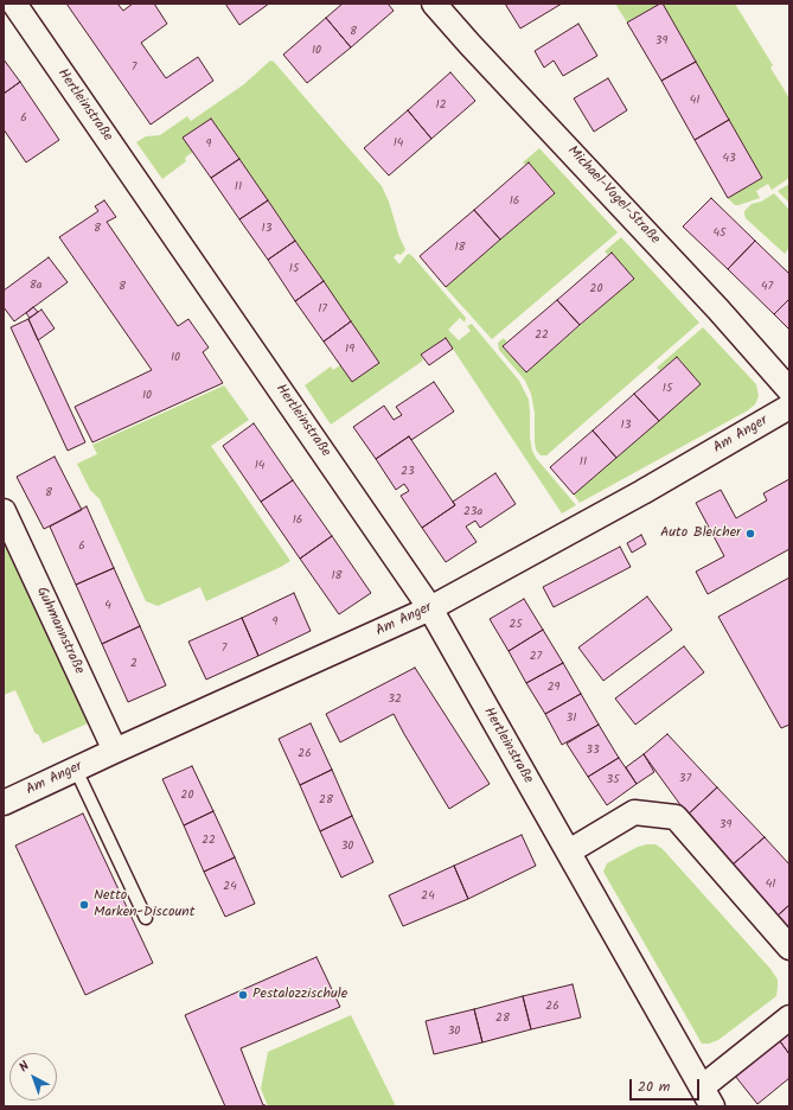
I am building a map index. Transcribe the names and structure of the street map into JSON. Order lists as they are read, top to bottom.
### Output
{
  "streets": {
    "street": [
      "Hertleinstraße",
      "Michael-Vogel-Straße",
      "Am Anger",
      "Guhmannstraße"
    ]
  },
  "crossings": [
    ["Hertleinstraße", "Am Anger"],
    ["Am Anger", "Guhmannstraße"]
  ],
  "places": ["Auto Bleicher", "Netto Marken-Discount", "Pestalozzischule"],
  "house_numbers": [
    "8",
    "39",
    "10",
    "7",
    "41",
    "12",
    "6",
    "14",
    "9",
    "43",
    "11",
    "16",
    "8",
    "13",
    "45",
    "18",
    "15",
    "8a",
    "8",
    "47",
    "20",
    "17",
    "22",
    "19",
    "10",
    "15",
    "10",
    "13",
    "11",
    "14",
    "23",
    "8",
    "23a",
    "16",
    "6",
    "18",
    "4",
    "9",
    "25",
    "7",
    "27",
    "2",
    "29",
    "32",
    "31",
    "33",
    "26",
    "37",
    "35",
    "20",
    "28",
    "39",
    "22",
    "30",
    "41",
    "24",
    "24",
    "26",
    "28",
    "30"
  ],
  "scale_bar": "20 m",
  "north": "top left"
}
